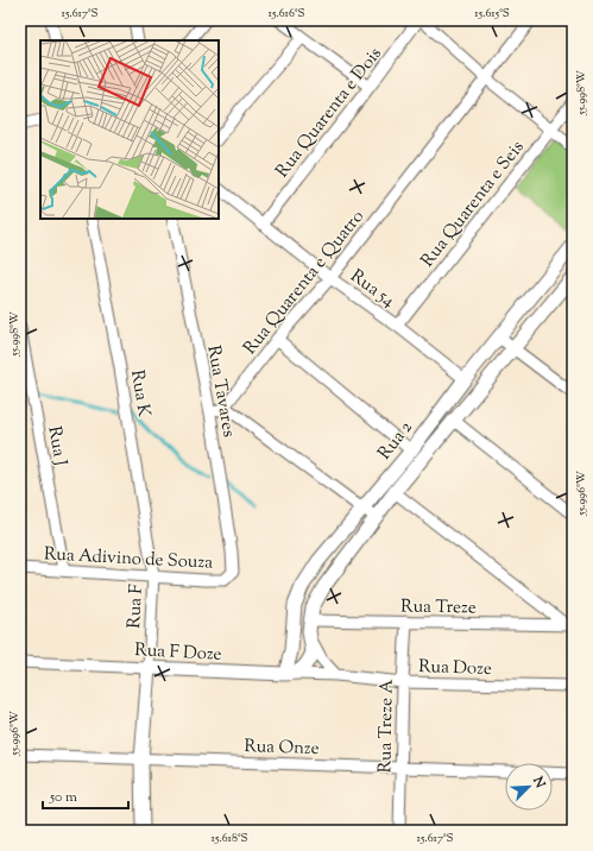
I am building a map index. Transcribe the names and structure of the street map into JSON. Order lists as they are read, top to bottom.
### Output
{
  "streets": {
    "street": [
      "Rua Quarenta e Dois",
      "Rua Quarenta e Seis",
      "Rua Quarenta e Quatro",
      "Rua 54",
      "Rua Tavares",
      "Rua K",
      "Rua 2",
      "Rua J",
      "Rua Adivino de Souza",
      "Rua F",
      "Rua Treze",
      "Rua F Doze",
      "Rua Doze",
      "Rua Treze A",
      "Rua Onze"
    ]
  },
  "crossings": [
    ["Rua Quarenta e Dois", "Rua 54"],
    ["Rua Quarenta e Seis", "Rua 54"],
    ["Rua Quarenta e Quatro", "Rua 54"],
    ["Rua 54", "Rua 2"],
    ["Rua Tavares", "Rua Adivino de Souza"],
    ["Rua K", "Rua Adivino de Souza"],
    ["Rua K", "Rua F"],
    ["Rua 2", "Rua Treze"],
    ["Rua 2", "Rua F Doze"],
    ["Rua 2", "Rua Doze"],
    ["Rua J", "Rua Adivino de Souza"],
    ["Rua Adivino de Souza", "Rua F"],
    ["Rua F", "Rua F Doze"],
    ["Rua Treze", "Rua Treze A"],
    ["Rua F Doze", "Rua Doze"],
    ["Rua Doze", "Rua Treze A"],
    ["Rua Treze A", "Rua Onze"]
  ],
  "scale_bar": "50 m",
  "north": "top right",
  "coordinates": [
    "15.617°S",
    "15.616°S",
    "15.615°S",
    "55.998°W",
    "55.996°W",
    "15.618°S"
  ]
}
